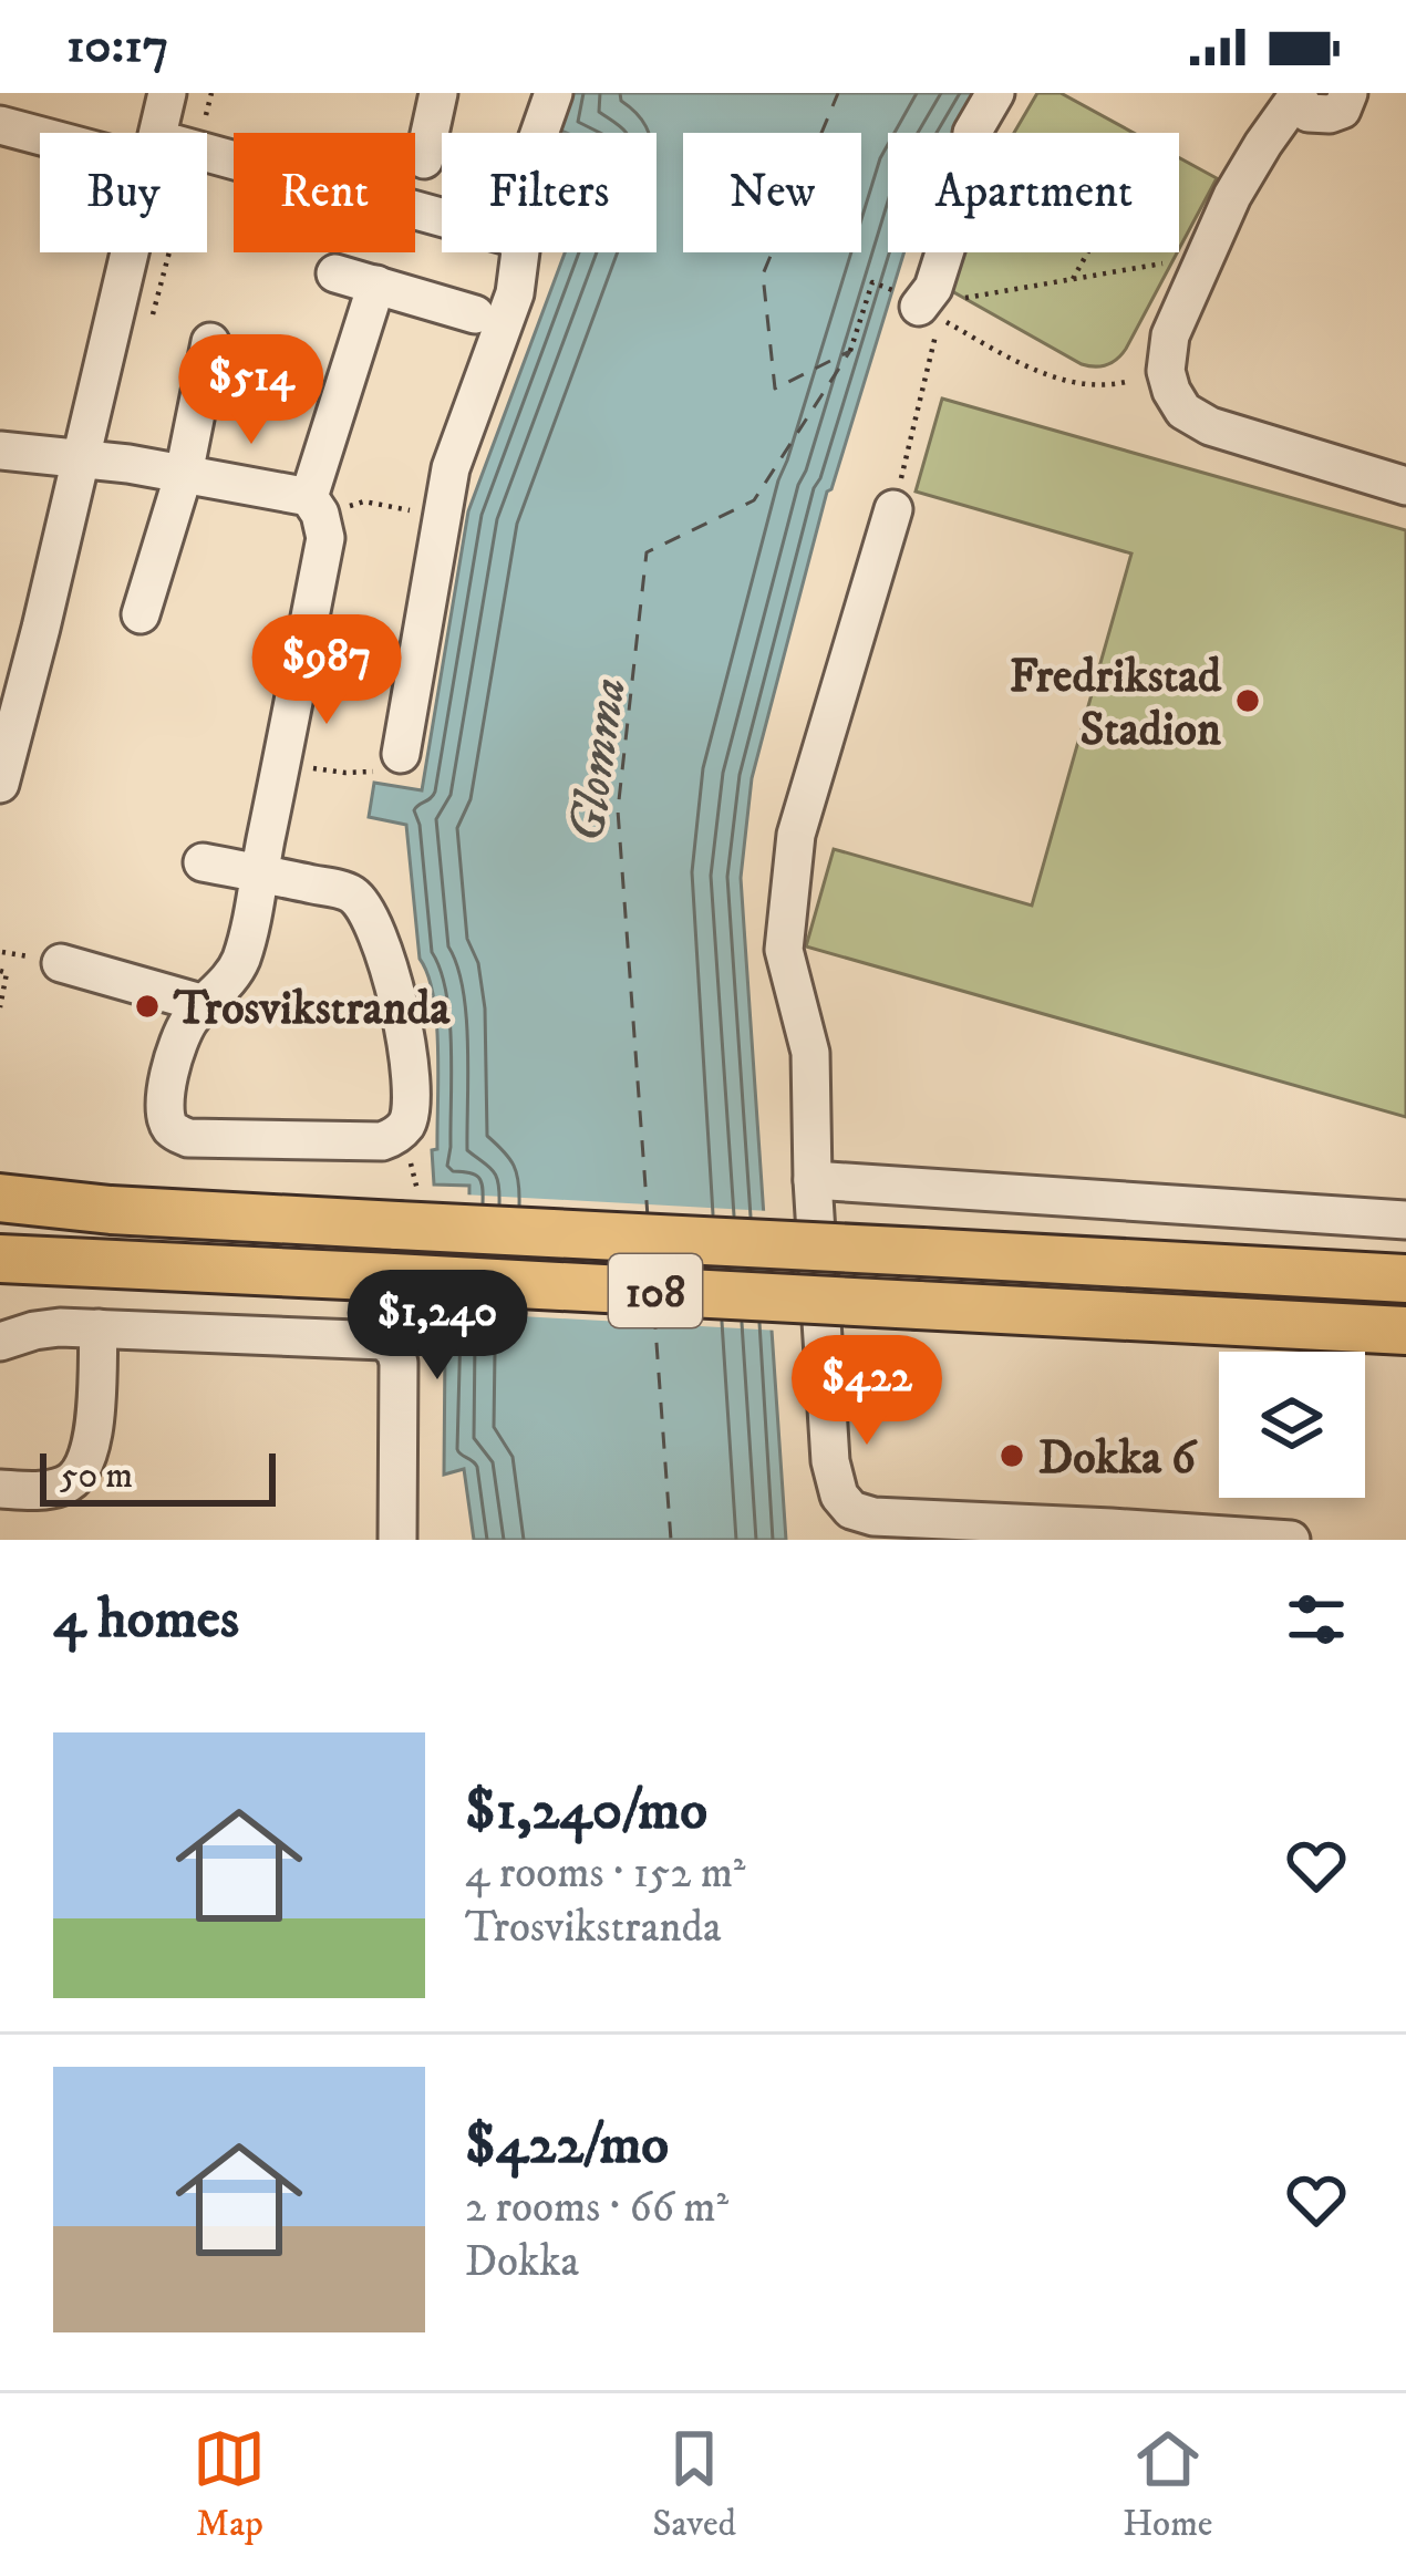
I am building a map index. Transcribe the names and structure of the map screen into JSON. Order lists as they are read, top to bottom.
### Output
{
  "streets": {
    "main road": ["108"]
  },
  "water": ["Glomma"],
  "places": ["Fredrikstad Stadion", "Trosvikstranda", "Dokka 6"],
  "scale_bar": "50 m",
  "page": {
    "status": "10:17",
    "chip": [
      "Buy",
      "Rent",
      "Filters",
      "New",
      "Apartment"
    ],
    "price": [
      "$514",
      "$987",
      "$1,240",
      "$422"
    ],
    "scale": "50 m",
    "heading": "4 homes",
    "list": [
      {
        "name": "$1,240/mo",
        "note": "4 rooms · 152 m² · Trosvikstranda"
      },
      {
        "name": "$422/mo",
        "note": "2 rooms · 66 m² · Dokka"
      }
    ],
    "tabs": ["Map", "Saved", "Home"]
  }
}
